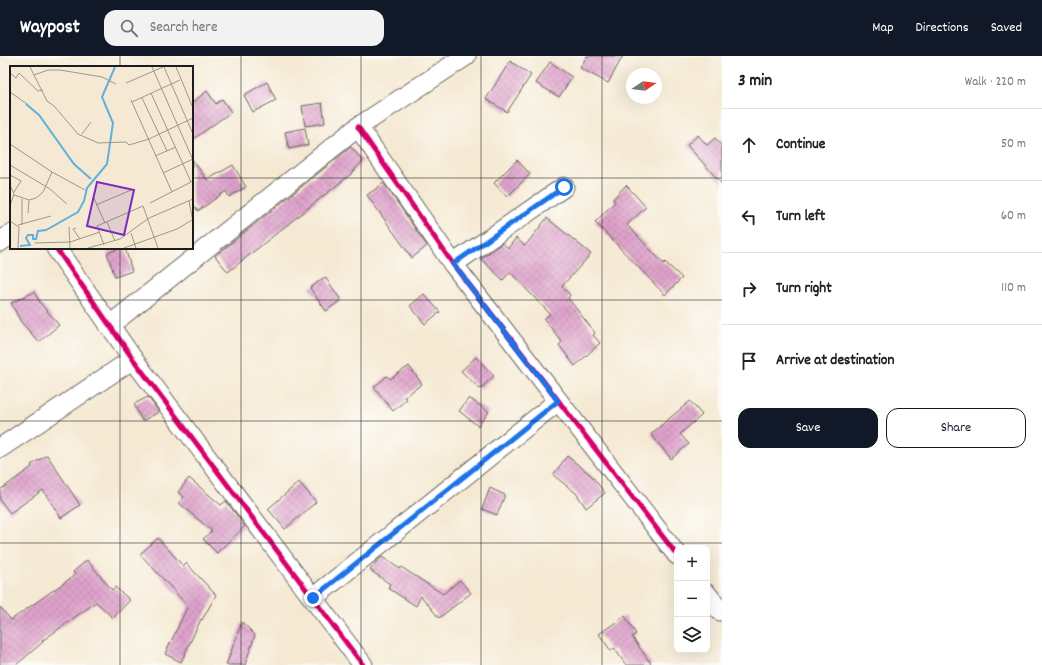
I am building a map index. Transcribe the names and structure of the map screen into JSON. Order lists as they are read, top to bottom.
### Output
{
  "north": "right",
  "page": {
    "header": "Waypost",
    "search": "Search here",
    "nav": ["Map", "Directions", "Saved"],
    "heading": ["3 min", "Walk · 220 m"],
    "list": [
      ["Continue", "50 m"],
      ["Turn left", "60 m"],
      ["Turn right", "110 m"],
      "Arrive at destination"
    ],
    "buttons": ["Save", "Share"],
    "map_buttons": ["+", "−"]
  }
}
